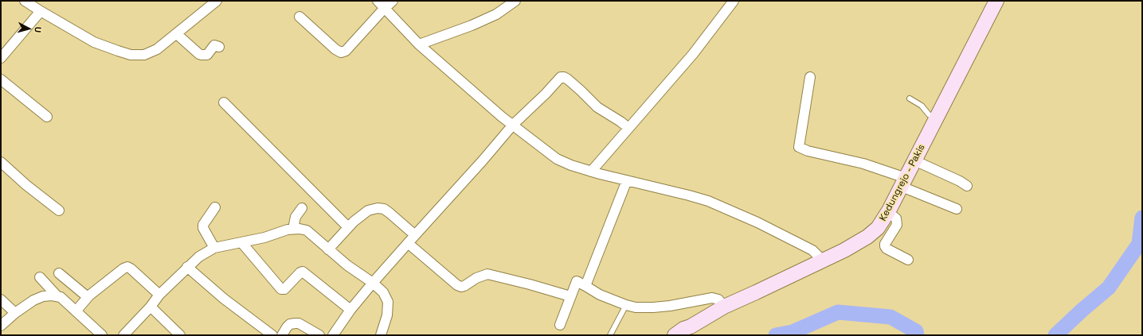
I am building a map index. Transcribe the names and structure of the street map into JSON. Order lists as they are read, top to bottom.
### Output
{
  "streets": {
    "main road": ["Kedungrejo - Pakis"]
  },
  "north": "right"
}
